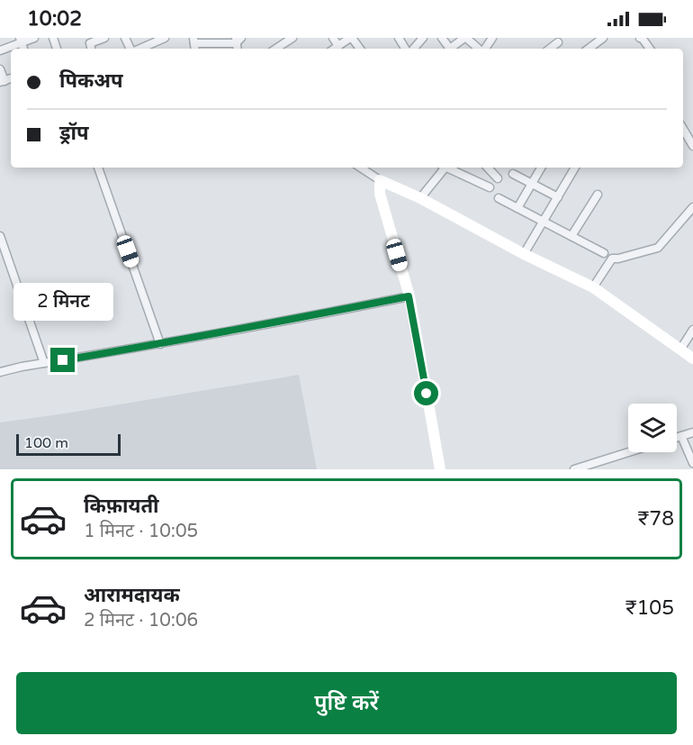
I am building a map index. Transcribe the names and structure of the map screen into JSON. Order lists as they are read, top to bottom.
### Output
{
  "scale_bar": "100 m",
  "page": {
    "status": "10:02",
    "banner": ["पिकअप", "ड्रॉप"],
    "bubble": "2 मिनट",
    "scale": "100 m",
    "list": [
      {
        "name": "किफ़ायती",
        "note": "1 मिनट · 10:05",
        "value": "₹78"
      },
      {
        "name": "आरामदायक",
        "note": "2 मिनट · 10:06",
        "value": "₹105"
      }
    ],
    "buttons": "पुष्टि करें"
  }
}
